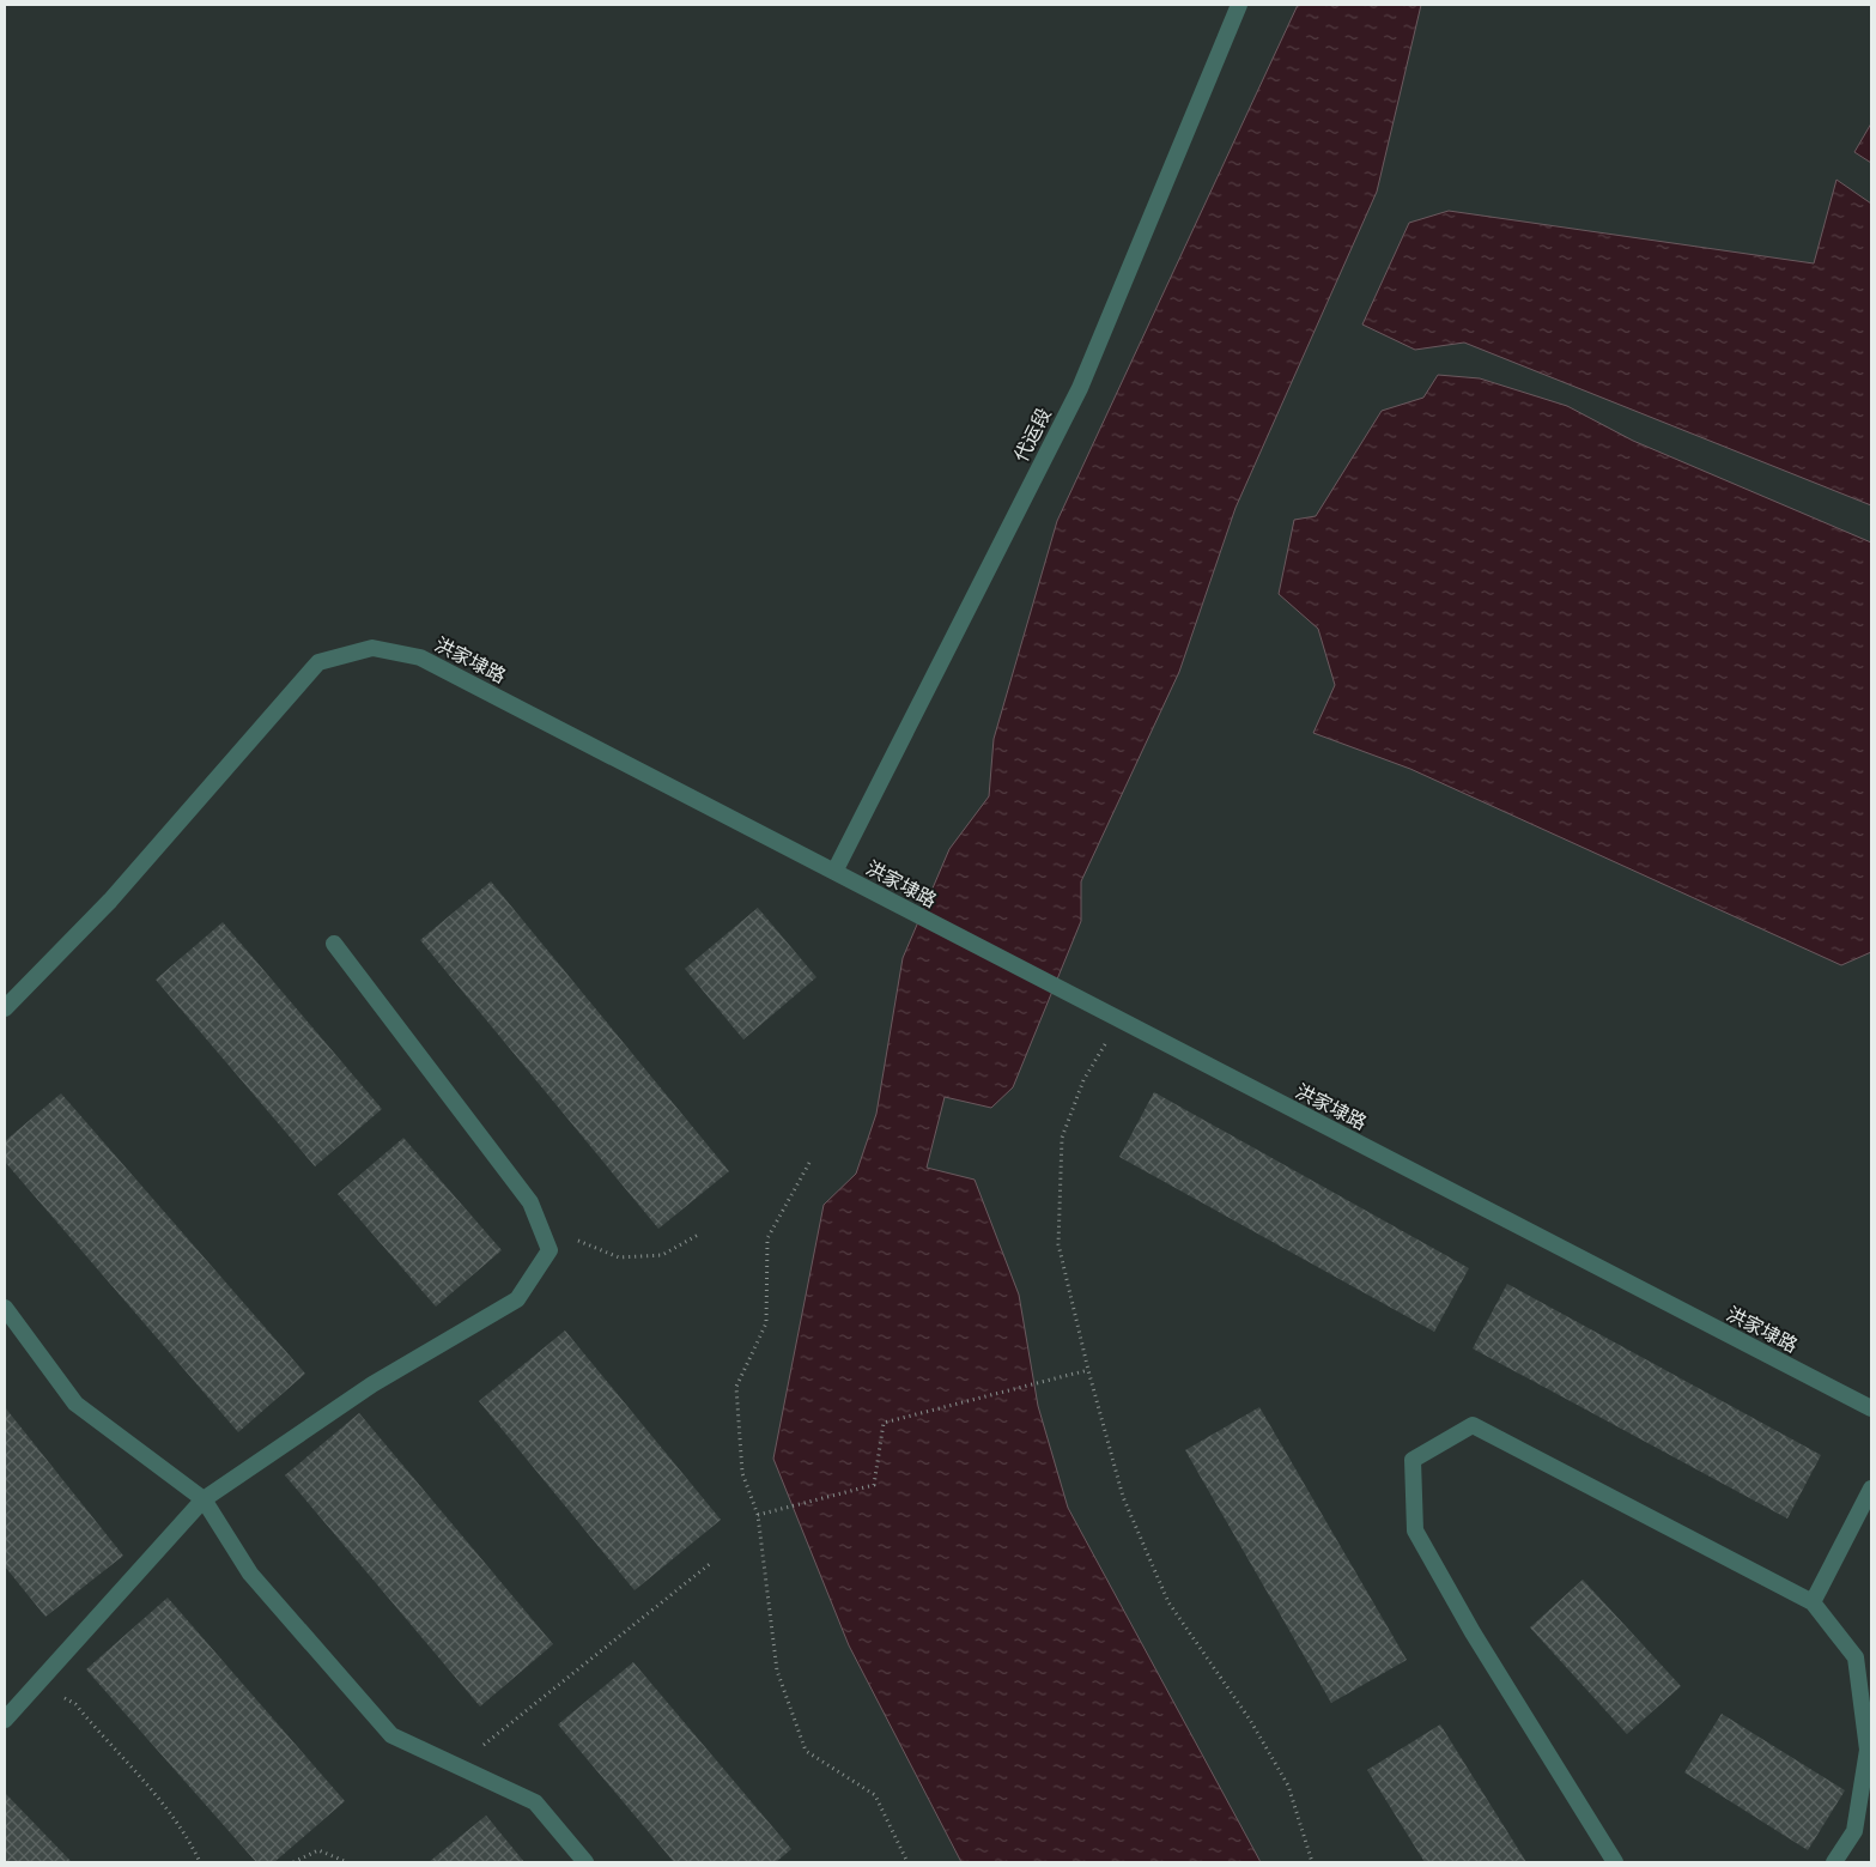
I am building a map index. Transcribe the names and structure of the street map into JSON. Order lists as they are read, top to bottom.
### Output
{
  "streets": {
    "street": ["代运段", "洪家埭路"]
  },
  "crossings": [
    ["代运段", "洪家埭路"]
  ]
}
